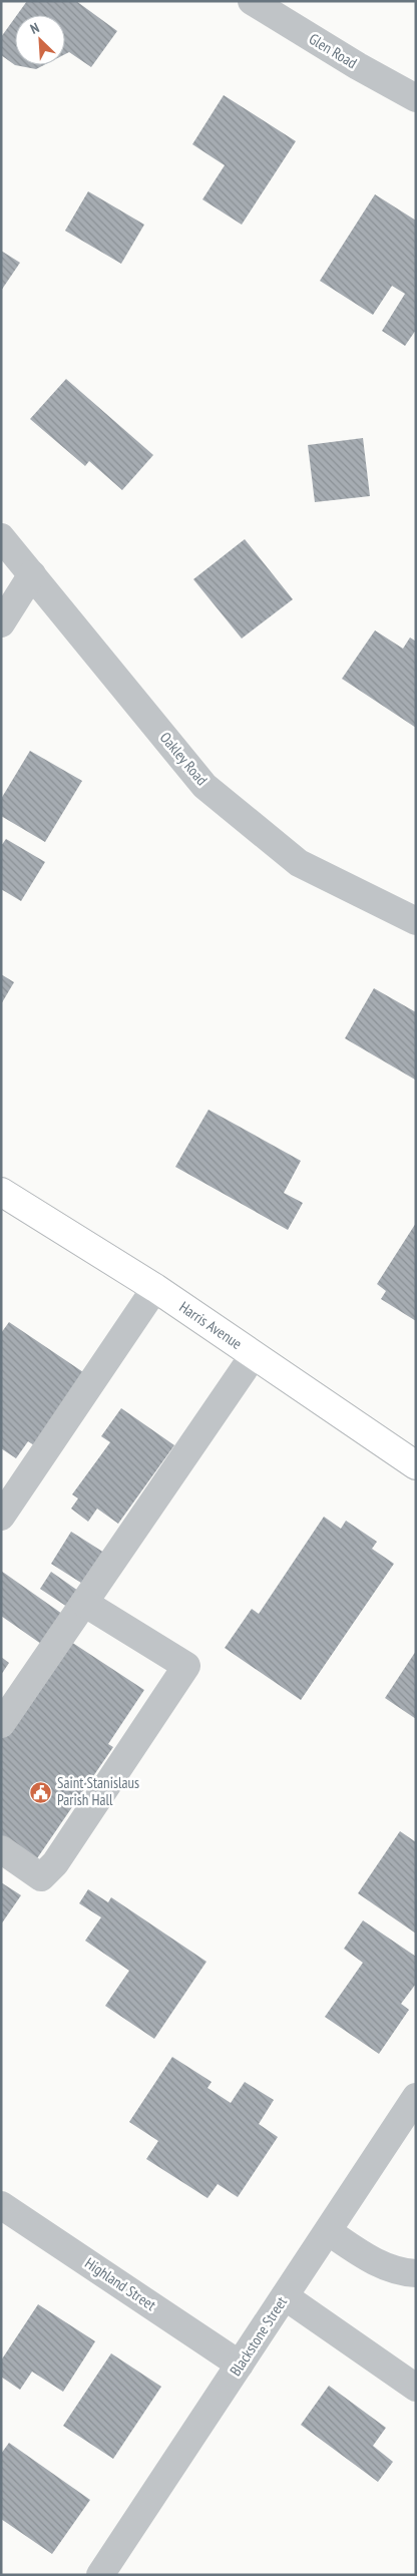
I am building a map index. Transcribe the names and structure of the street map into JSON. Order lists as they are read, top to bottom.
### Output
{
  "streets": {
    "main road": ["Harris Avenue"],
    "street": [
      "Glen Road",
      "Oakley Road",
      "Highland Street",
      "Blackstone Street"
    ]
  },
  "crossings": [
    ["Highland Street", "Blackstone Street"]
  ],
  "places": {
    "public building": ["Saint Stanislaus Parish Hall"]
  },
  "north": "top left"
}
